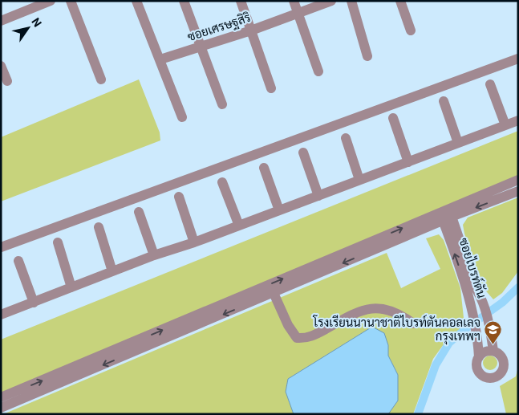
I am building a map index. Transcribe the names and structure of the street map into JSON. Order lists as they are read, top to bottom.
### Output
{
  "streets": {
    "street": ["ซอยเศรษฐสิริ", "ซอยไบรท์ตัน"]
  },
  "places": {
    "school or university": ["โรงเรียนนานาชาติไบรท์ตันคอลเลจ กรุงเทพฯ"]
  },
  "north": "top right"
}
